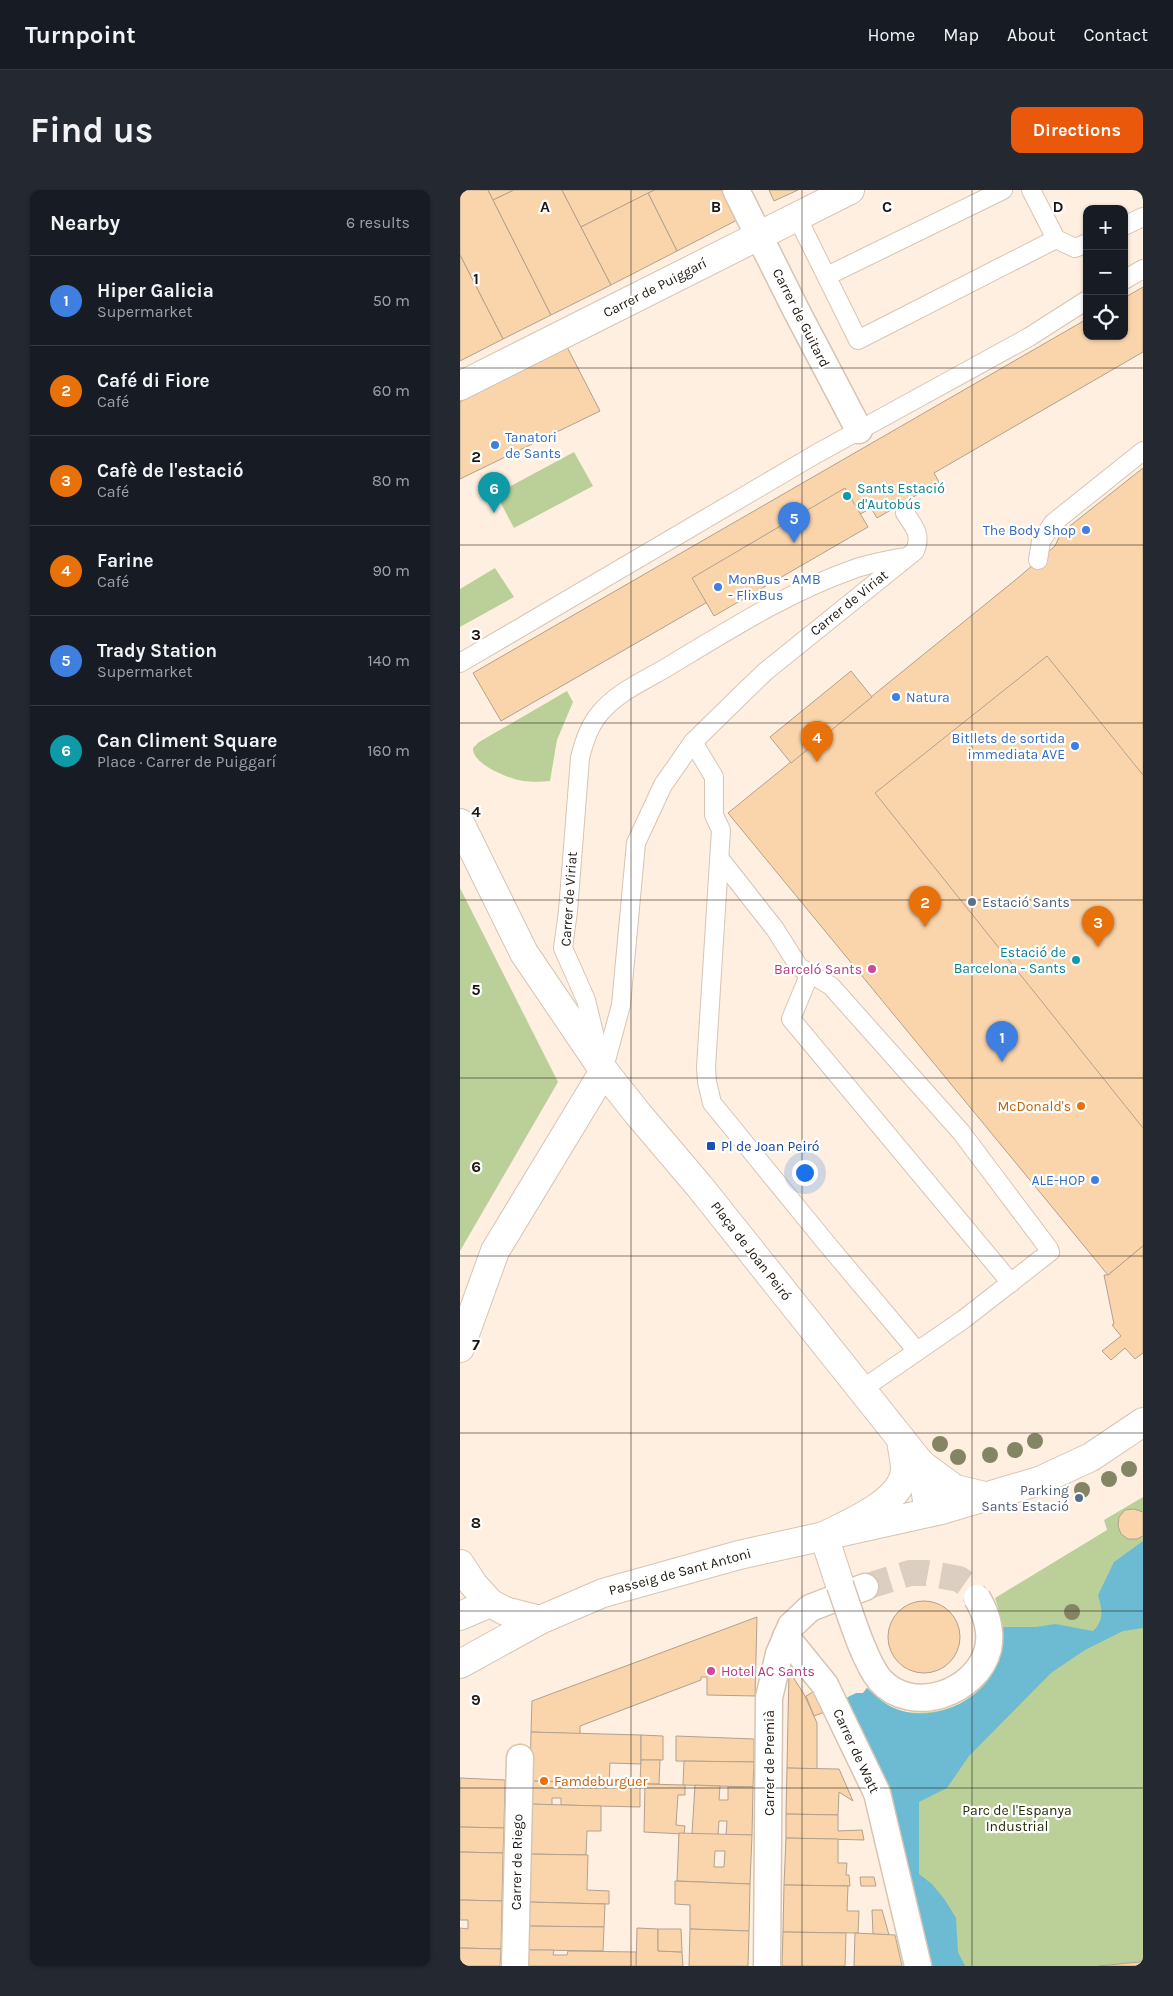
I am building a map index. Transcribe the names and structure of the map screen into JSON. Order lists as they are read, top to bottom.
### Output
{
  "streets": {
    "street": [
      "Carrer de Puiggarí",
      "Carrer de Guitard",
      "Plaça de Joan Peiró",
      "Passeig de Sant Antoni",
      "Carrer de Watt",
      "Carrer de Premià",
      "Carrer de Riego"
    ],
    "lane": ["Carrer de Viriat"]
  },
  "crossings": [
    ["Carrer de Puiggarí", "Carrer de Guitard"],
    ["Carrer de Viriat", "Plaça de Joan Peiró"],
    ["Carrer de Watt", "Carrer de Premià"]
  ],
  "parks": ["Parc de l'Espanya Industrial"],
  "places": {
    "other": [
      "Tanatori de Sants",
      "Sants Estació d'Autobús",
      "The Body Shop",
      "MonBus - AMB - FlixBus",
      "Natura",
      "Bitllets de sortida immediata AVE",
      "Estació Sants",
      "Estació de Barcelona - Sants",
      "Barceló Sants",
      "McDonald's",
      "ALE-HOP",
      "Parking Sants Estació",
      "Hotel AC Sants",
      "Famdeburguer"
    ],
    "transit": ["Pl de Joan Peiró"]
  },
  "page": {
    "header": "Turnpoint",
    "nav": [
      "Home",
      "Map",
      "About",
      "Contact"
    ],
    "buttons": "Directions",
    "title": "Find us",
    "heading": ["Nearby", "6 results"],
    "map_buttons": ["+", "−"],
    "list": [
      {
        "mark": "1",
        "name": "Hiper Galicia",
        "note": "Supermarket",
        "value": "50 m"
      },
      {
        "mark": "2",
        "name": "Café di Fiore",
        "note": "Café",
        "value": "60 m"
      },
      {
        "mark": "3",
        "name": "Cafè de l'estació",
        "note": "Café",
        "value": "80 m"
      },
      {
        "mark": "4",
        "name": "Farine",
        "note": "Café",
        "value": "90 m"
      },
      {
        "mark": "5",
        "name": "Trady Station",
        "note": "Supermarket",
        "value": "140 m"
      },
      {
        "mark": "6",
        "name": "Can Climent Square",
        "note": "Place · Carrer de Puiggarí",
        "value": "160 m"
      }
    ],
    "pins": [
      "6",
      "5",
      "4",
      "2",
      "3",
      "1"
    ]
  },
  "grid": {
    "columns": [
      "A",
      "B",
      "C",
      "D"
    ],
    "rows": [
      "1",
      "2",
      "3",
      "4",
      "5",
      "6",
      "7",
      "8",
      "9"
    ]
  }
}
